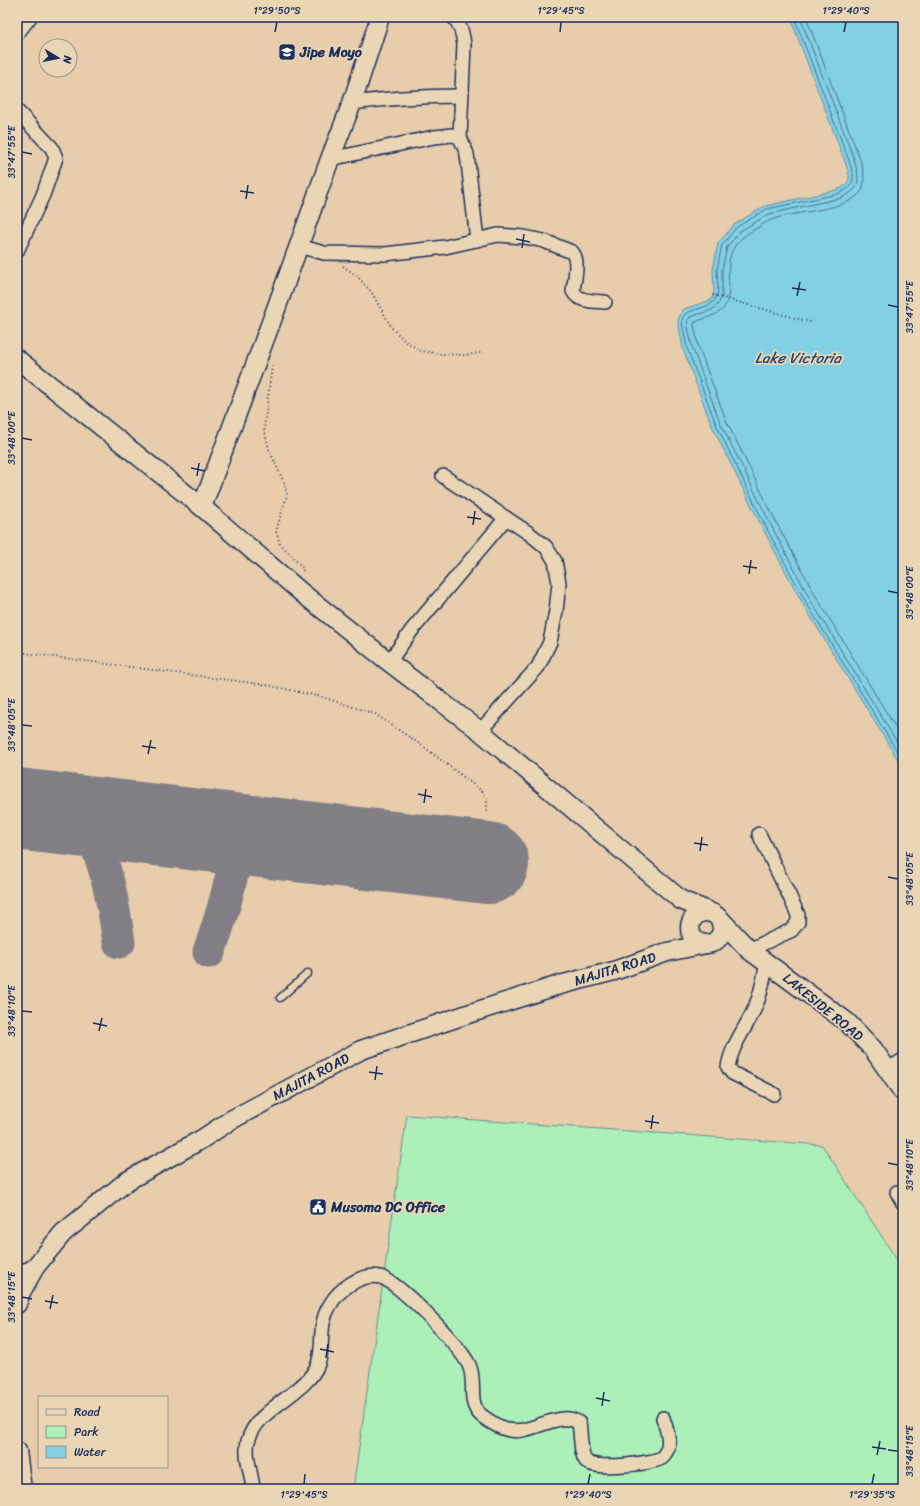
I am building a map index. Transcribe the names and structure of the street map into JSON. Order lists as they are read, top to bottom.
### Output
{
  "streets": {
    "main road": ["MAJITA ROAD", "LAKESIDE ROAD"]
  },
  "water": ["Lake Victoria"],
  "places": {
    "school or university": ["Jipe Moyo"],
    "public building": ["Musoma DC Office"]
  },
  "legend": ["Road", "Park", "Water"],
  "north": "right",
  "coordinates": [
    "1°29'50\"S",
    "1°29'45\"S",
    "1°29'40\"S",
    "33°47'55\"E",
    "33°48'00\"E",
    "33°48'05\"E",
    "33°48'10\"E",
    "33°48'15\"E",
    "1°29'35\"S"
  ]
}
